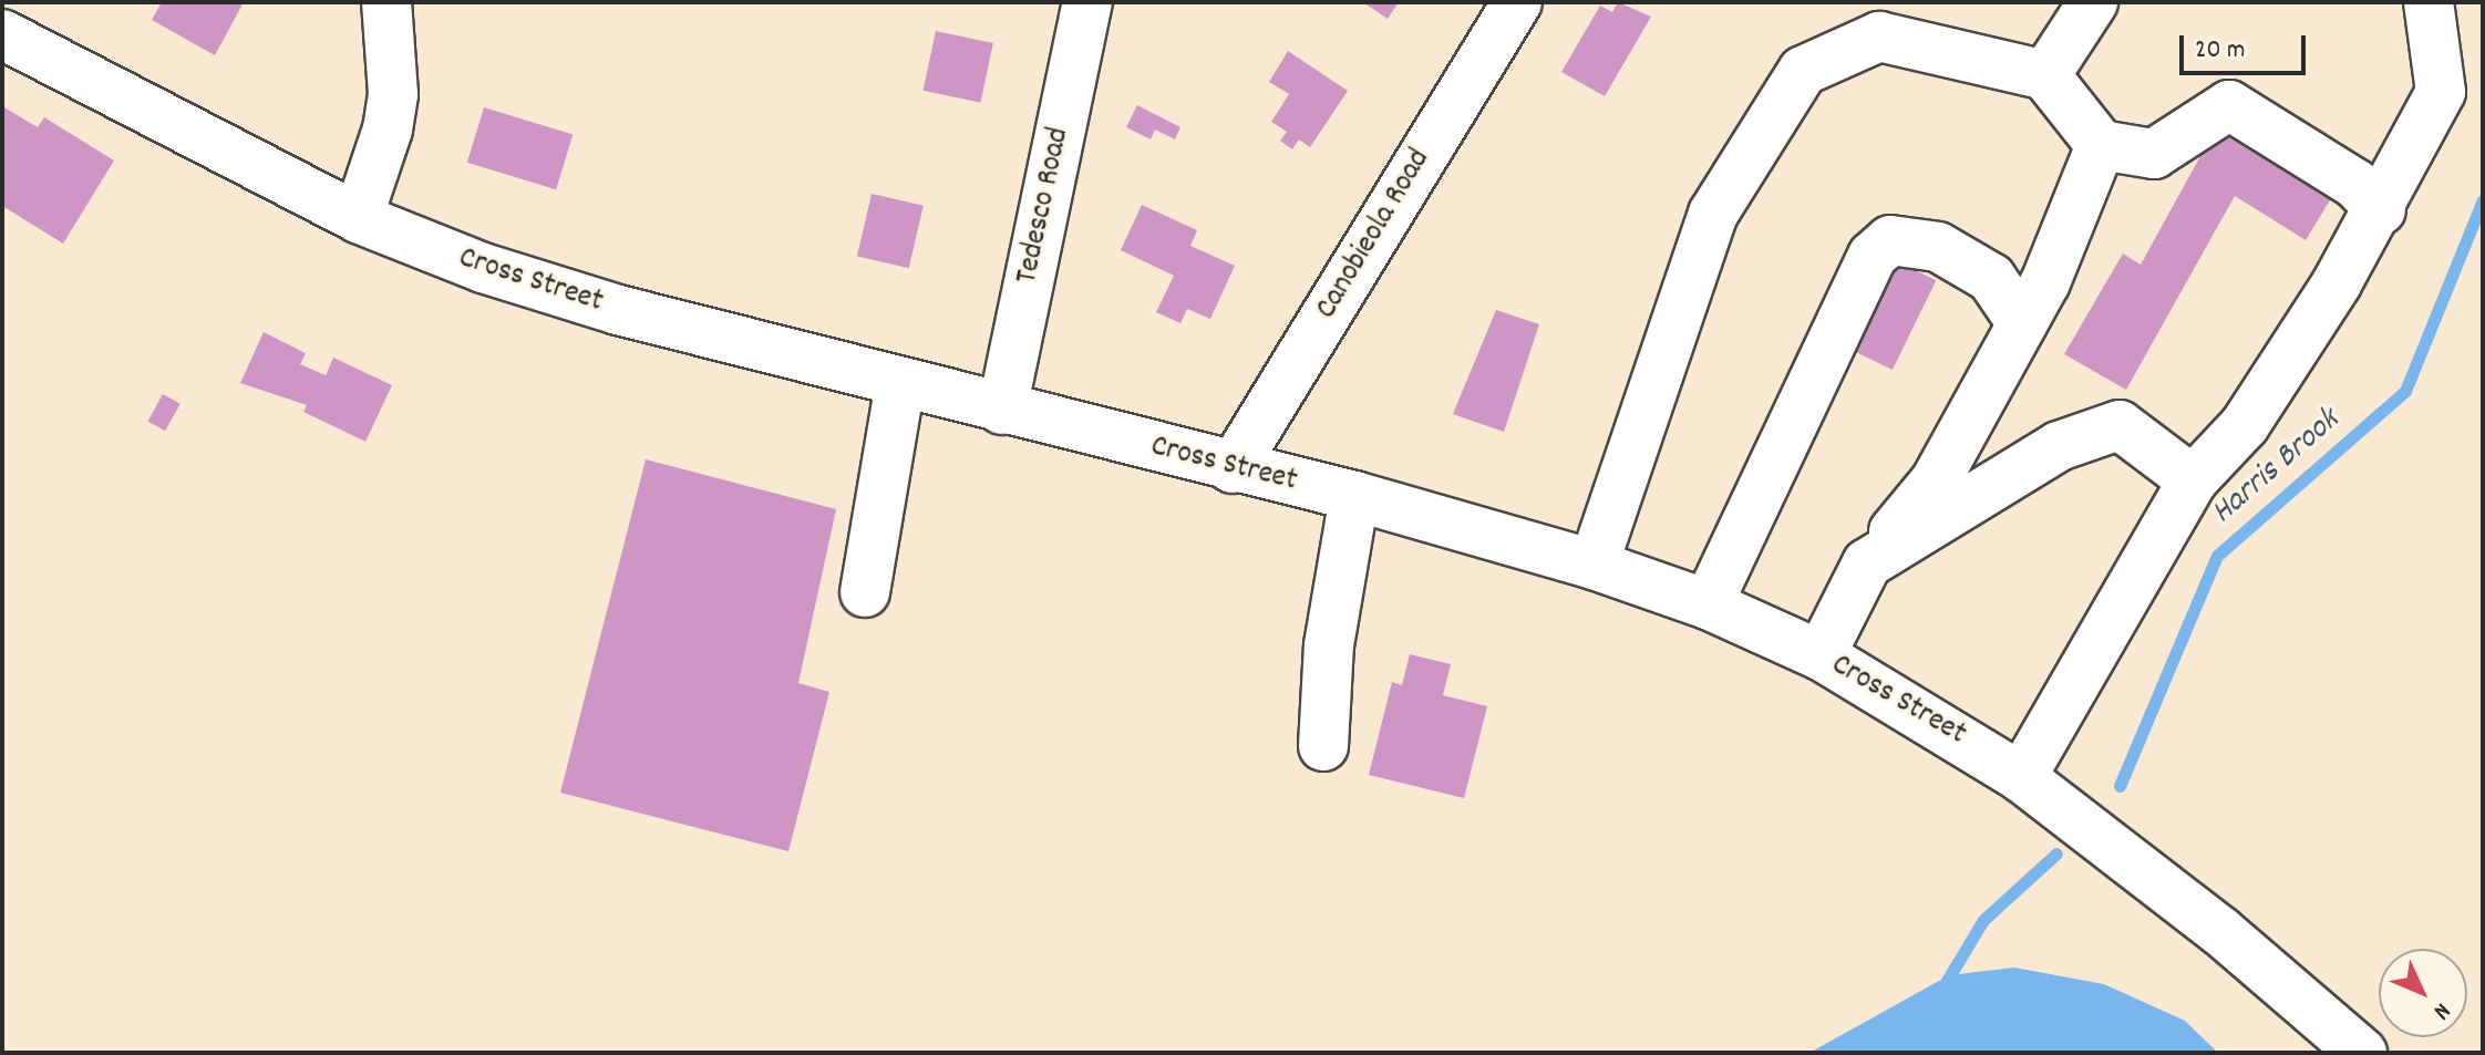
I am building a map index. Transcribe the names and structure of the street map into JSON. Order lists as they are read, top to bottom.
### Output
{
  "streets": {
    "street": ["Tedesco Road", "Canobieola Road", "Cross Street"]
  },
  "crossings": [
    ["Tedesco Road", "Cross Street"],
    ["Canobieola Road", "Cross Street"]
  ],
  "water": ["Harris Brook"],
  "scale_bar": "20 m",
  "north": "bottom right"
}
